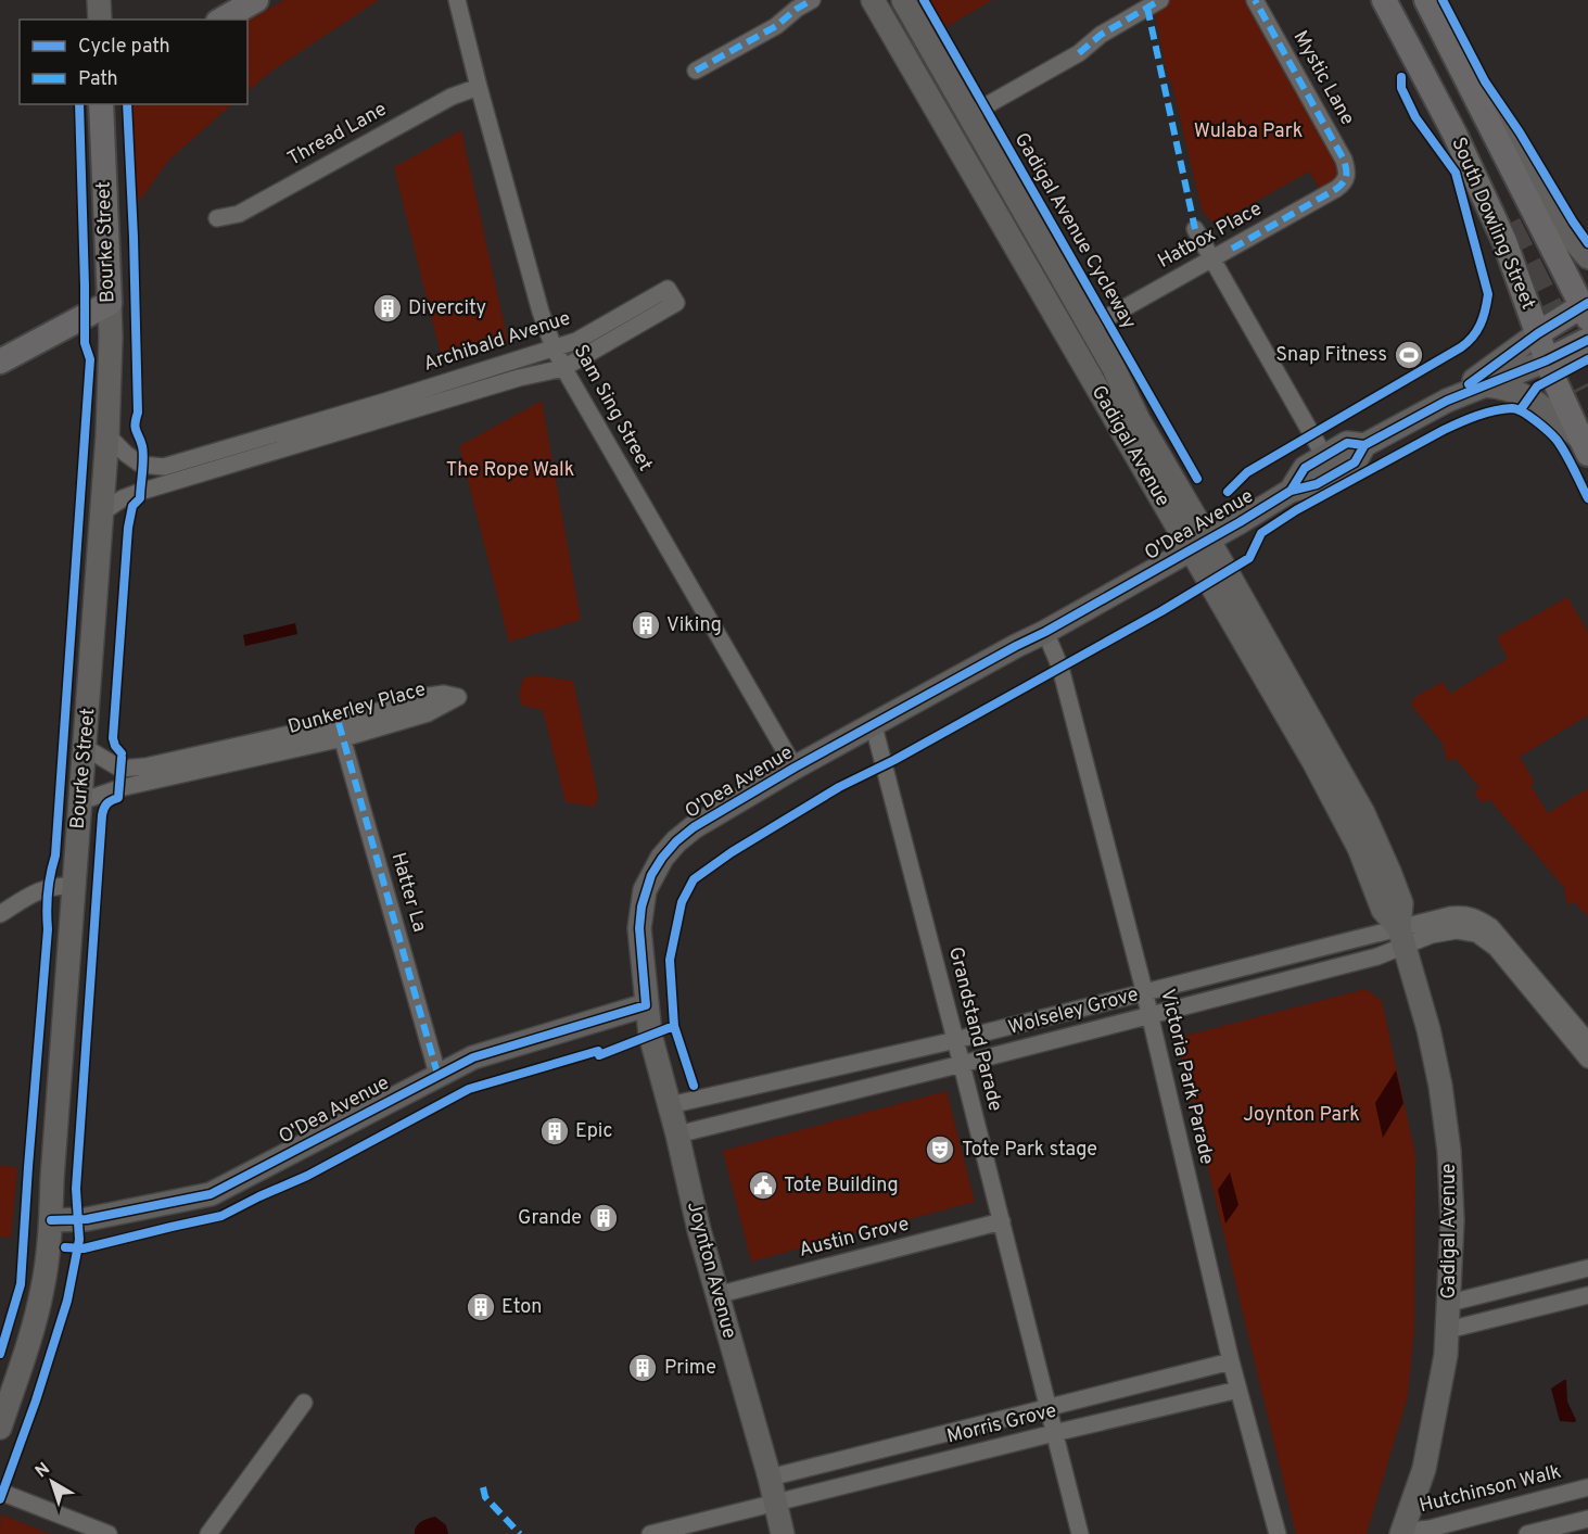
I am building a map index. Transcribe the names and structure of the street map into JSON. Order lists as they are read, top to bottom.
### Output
{
  "streets": {
    "main road": ["South Dowling Street", "Bourke Street"],
    "street": [
      "Mystic Lane",
      "Thread Lane",
      "Hatbox Place",
      "Archibald Avenue",
      "Sam Sing Street",
      "Gadigal Avenue",
      "O'Dea Avenue",
      "Dunkerley Place",
      "Hatter La",
      "Wolseley Grove",
      "Grandstand Parade",
      "Victoria Park Parade",
      "Austin Grove",
      "Joynton Avenue",
      "Morris Grove",
      "Hutchinson Walk"
    ],
    "cycle path": ["Gadigal Avenue Cycleway"]
  },
  "crossings": [
    ["Mystic Lane", "Hatbox Place"],
    ["Thread Lane", "Sam Sing Street"],
    ["South Dowling Street", "O'Dea Avenue"],
    ["Hatbox Place", "Gadigal Avenue"],
    ["Bourke Street", "Archibald Avenue"],
    ["Bourke Street", "O'Dea Avenue"],
    ["Bourke Street", "Dunkerley Place"],
    ["Archibald Avenue", "Sam Sing Street"],
    ["Sam Sing Street", "O'Dea Avenue"],
    ["Gadigal Avenue", "O'Dea Avenue"],
    ["Gadigal Avenue", "Wolseley Grove"],
    ["Gadigal Avenue", "Hutchinson Walk"],
    ["O'Dea Avenue", "Hatter La"],
    ["O'Dea Avenue", "Grandstand Parade"],
    ["O'Dea Avenue", "Victoria Park Parade"],
    ["O'Dea Avenue", "Joynton Avenue"],
    ["Dunkerley Place", "Hatter La"],
    ["Wolseley Grove", "Grandstand Parade"],
    ["Wolseley Grove", "Victoria Park Parade"],
    ["Wolseley Grove", "Joynton Avenue"],
    ["Grandstand Parade", "Austin Grove"],
    ["Grandstand Parade", "Morris Grove"],
    ["Victoria Park Parade", "Morris Grove"],
    ["Austin Grove", "Joynton Avenue"],
    ["Joynton Avenue", "Morris Grove"]
  ],
  "parks": ["Wulaba Park", "The Rope Walk", "Joynton Park"],
  "places": {
    "building": [
      "Divercity",
      "Viking",
      "Epic",
      "Grande",
      "Eton",
      "Prime"
    ],
    "sports": ["Snap Fitness"],
    "theatre": ["Tote Park stage"],
    "public building": ["Tote Building"]
  },
  "legend": ["Cycle path", "Path"],
  "north": "top left"
}
